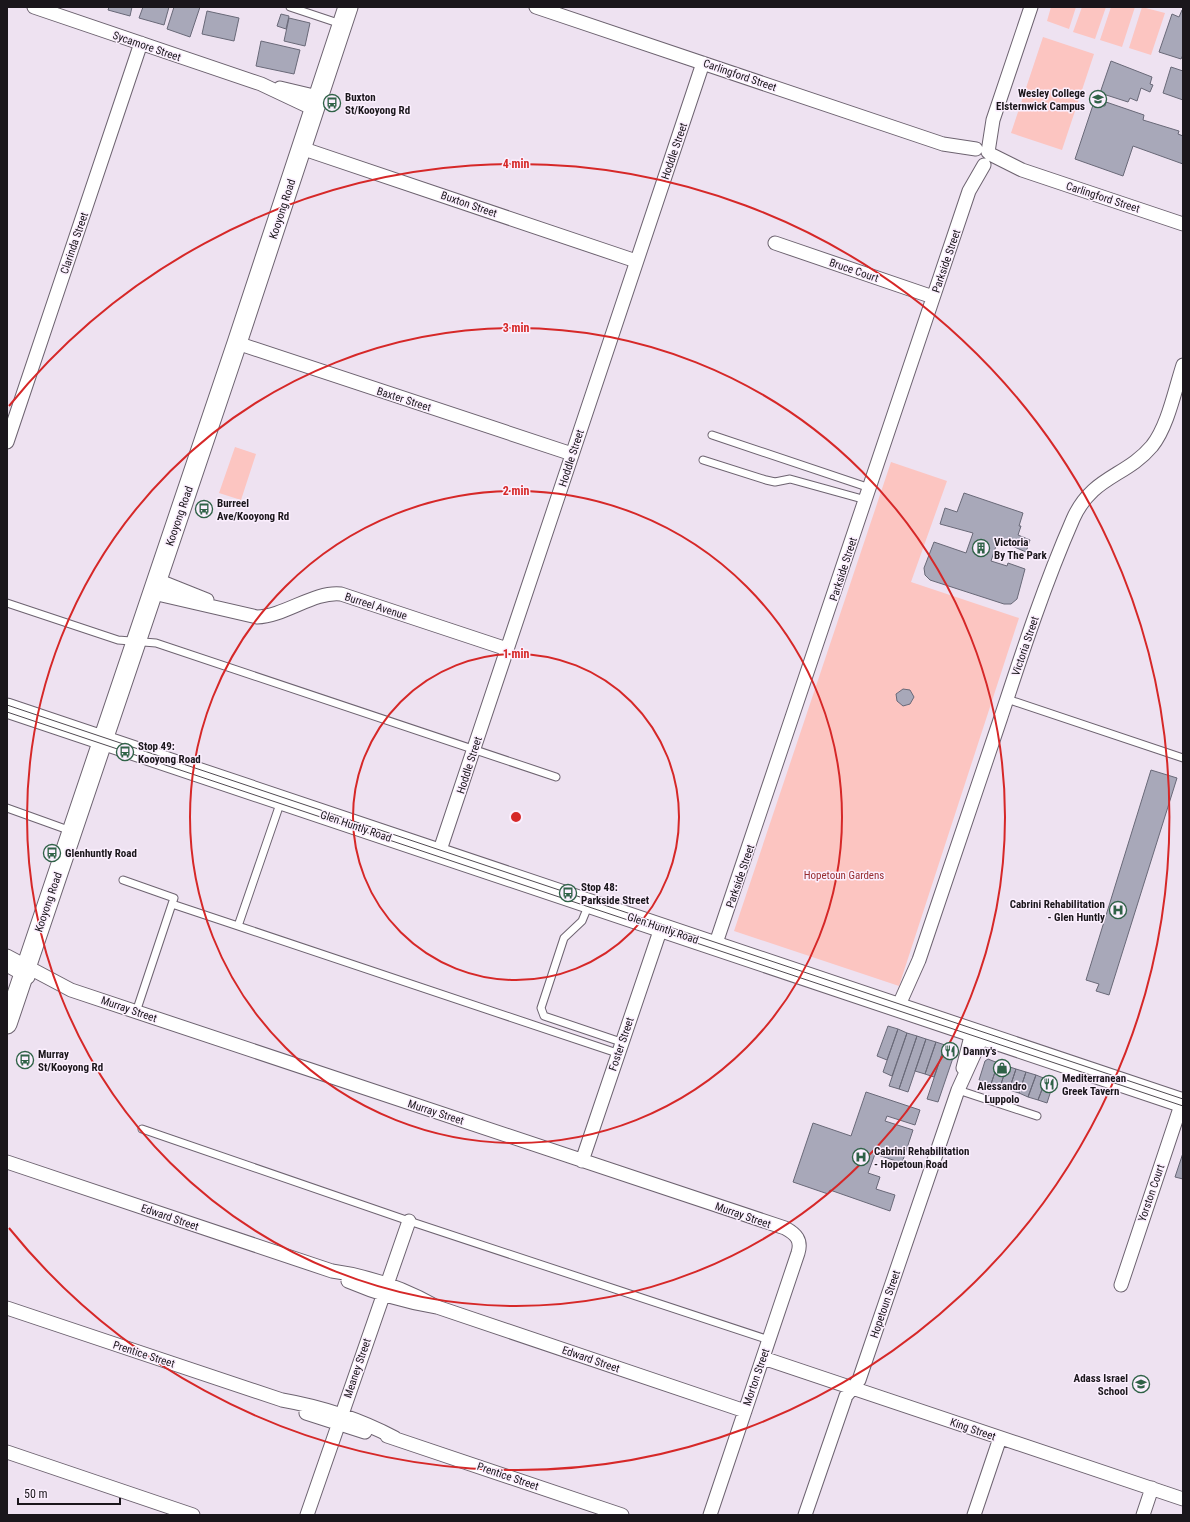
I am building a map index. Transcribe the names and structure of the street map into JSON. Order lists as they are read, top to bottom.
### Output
{
  "streets": {
    "street": [
      "Sycamore Street",
      "Carlingford Street",
      "Hoddle Street",
      "Buxton Street",
      "Kooyong Road",
      "Clarinda Street",
      "Parkside Street",
      "Bruce Court",
      "Baxter Street",
      "Burreel Avenue",
      "Victoria Street",
      "Glen Huntly Road",
      "Murray Street",
      "Foster Street",
      "Yorston Court",
      "Edward Street",
      "Hopetoun Street",
      "Prentice Street",
      "Meaney Street",
      "Morton Street",
      "King Street"
    ]
  },
  "crossings": [
    ["Sycamore Street", "Kooyong Road"],
    ["Sycamore Street", "Clarinda Street"],
    ["Carlingford Street", "Hoddle Street"],
    ["Carlingford Street", "Parkside Street"],
    ["Hoddle Street", "Buxton Street"],
    ["Hoddle Street", "Baxter Street"],
    ["Hoddle Street", "Burreel Avenue"],
    ["Hoddle Street", "Glen Huntly Road"],
    ["Buxton Street", "Kooyong Road"],
    ["Kooyong Road", "Baxter Street"],
    ["Kooyong Road", "Burreel Avenue"],
    ["Kooyong Road", "Glen Huntly Road"],
    ["Kooyong Road", "Murray Street"],
    ["Parkside Street", "Bruce Court"],
    ["Parkside Street", "Glen Huntly Road"],
    ["Victoria Street", "Glen Huntly Road"],
    ["Glen Huntly Road", "Foster Street"],
    ["Glen Huntly Road", "Yorston Court"],
    ["Glen Huntly Road", "Hopetoun Street"],
    ["Murray Street", "Foster Street"],
    ["Murray Street", "Morton Street"],
    ["Edward Street", "Meaney Street"],
    ["Edward Street", "Morton Street"],
    ["Hopetoun Street", "King Street"],
    ["Prentice Street", "Meaney Street"],
    ["Morton Street", "King Street"]
  ],
  "parks": ["Hopetoun Gardens"],
  "places": {
    "school or university": ["Wesley College Elsternwick Campus", "Adass Israel School"],
    "bus stop": [
      "Buxton St/Kooyong Rd",
      "Burreel Ave/Kooyong Rd",
      "Stop 49: Kooyong Road",
      "Glenhuntly Road",
      "Stop 48: Parkside Street",
      "Murray St/Kooyong Rd"
    ],
    "building": ["Victoria By The Park"],
    "hospital": ["Cabrini Rehabilitation - Glen Huntly", "Cabrini Rehabilitation - Hopetoun Road"],
    "restaurant": ["Danny's", "Mediterranean Greek Tavern"],
    "shop": ["Alessandro Luppolo"]
  },
  "scale_bar": "50 m",
  "rings": [
    "4 min",
    "3 min",
    "2 min",
    "1 min"
  ]
}
